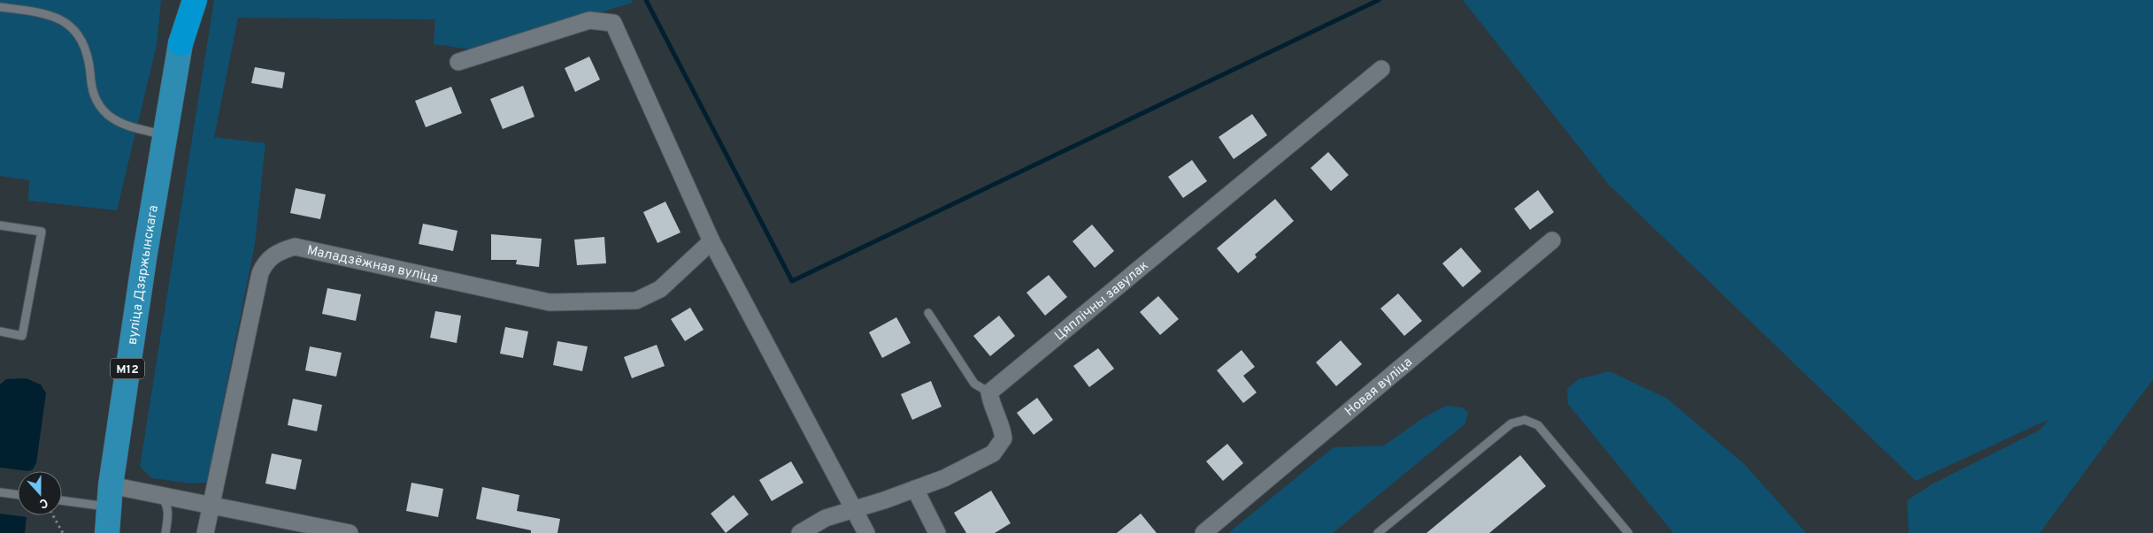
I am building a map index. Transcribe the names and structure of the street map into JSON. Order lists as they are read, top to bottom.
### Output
{
  "streets": {
    "highway": ["М12"],
    "main road": ["вуліца Дзяржынскага"],
    "street": ["Маладзёжная вуліца", "Цяплічны завулак", "Новая вуліца"]
  },
  "crossings": [
    ["вуліца Дзяржынскага", "М12"]
  ],
  "north": "bottom"
}
